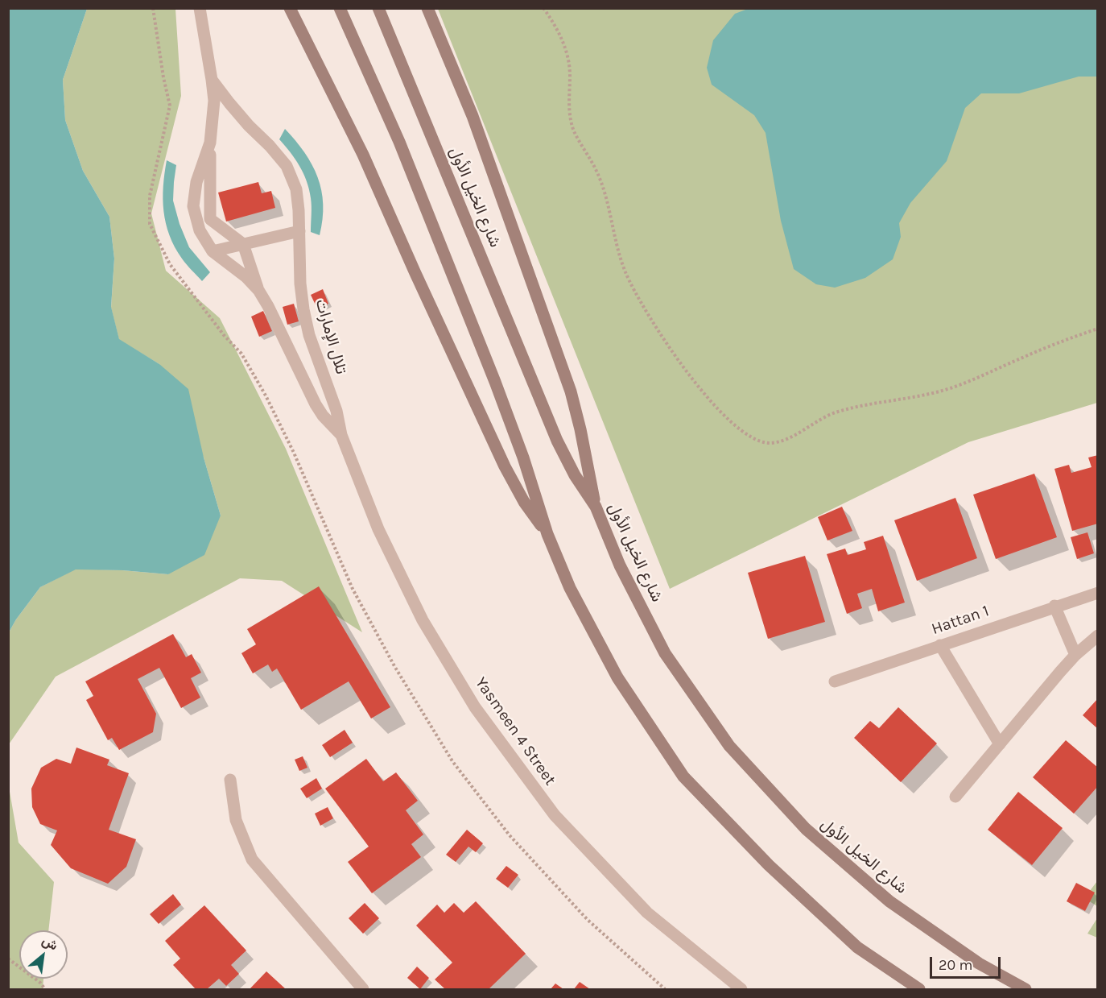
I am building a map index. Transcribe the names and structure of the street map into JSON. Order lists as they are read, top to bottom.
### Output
{
  "streets": {
    "main road": ["شارع الخيل الأول"],
    "street": ["تلال الإمارات", "Hattan 1", "Yasmeen 4 Street"]
  },
  "crossings": [
    ["تلال الإمارات", "Yasmeen 4 Street"]
  ],
  "scale_bar": "20 m",
  "north": "top right"
}
